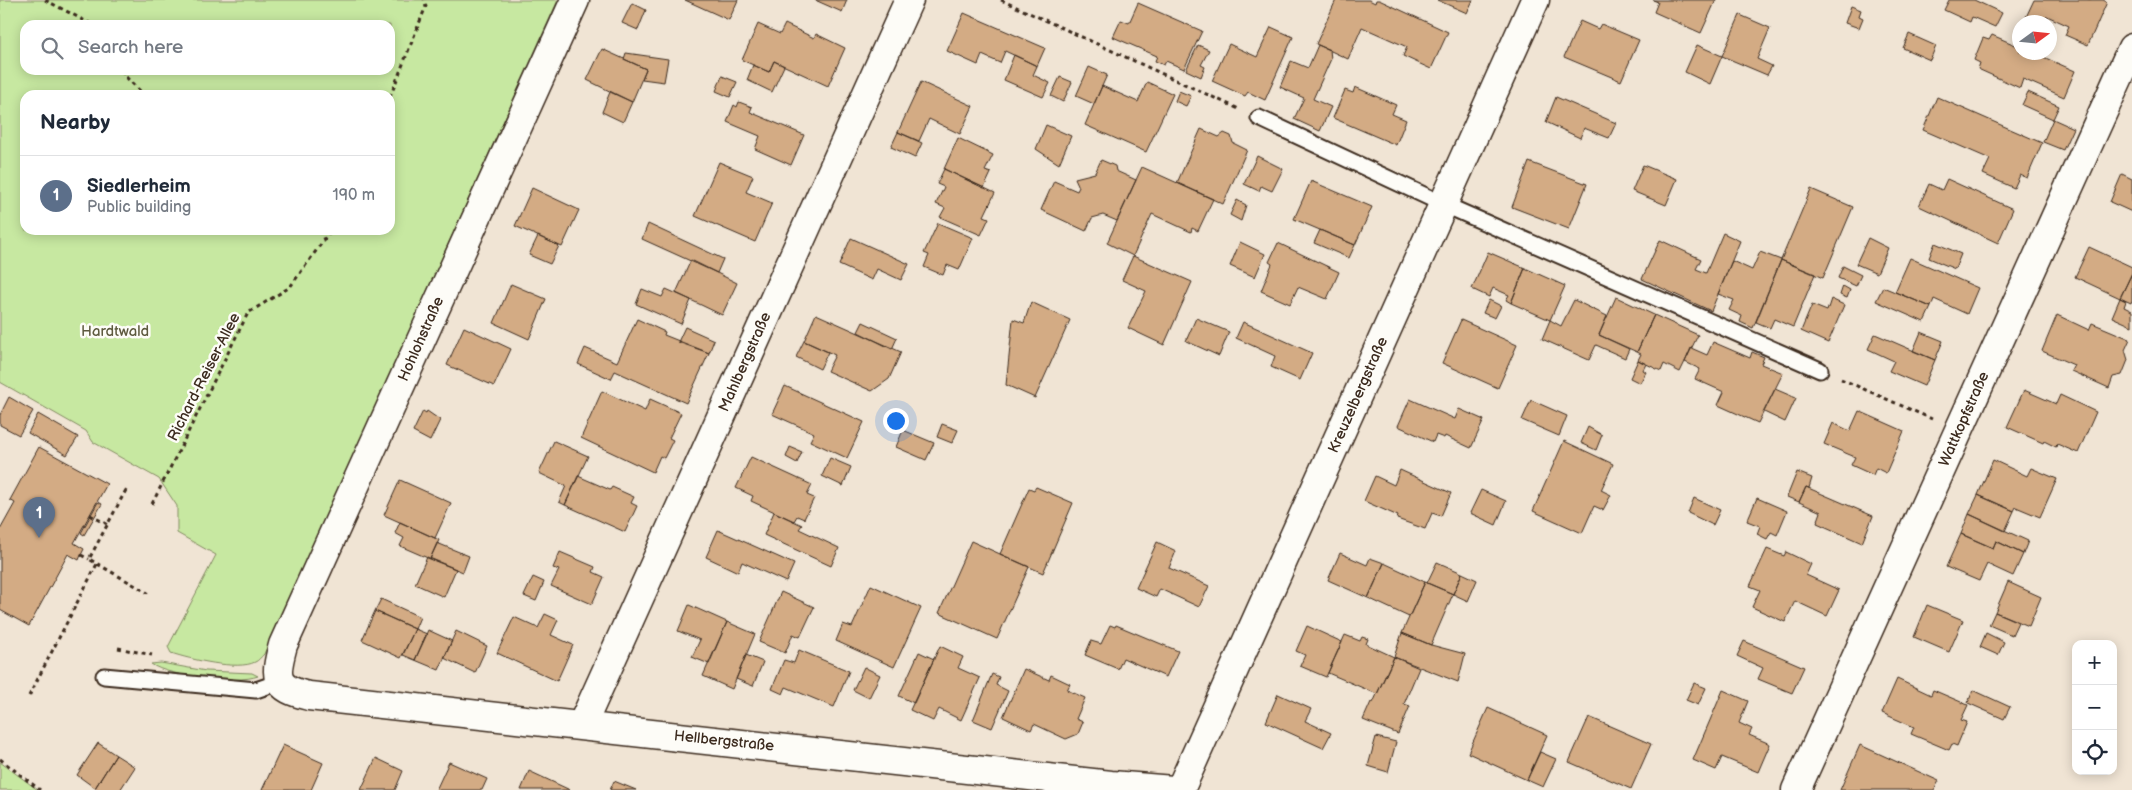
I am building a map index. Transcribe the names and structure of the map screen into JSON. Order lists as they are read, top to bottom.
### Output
{
  "streets": {
    "street": [
      "Hohlohstraße",
      "Mahlbergstraße",
      "Kreuzelbergstraße",
      "Wattkopfstraße",
      "Hellbergstraße"
    ],
    "path": ["Richard-Reiser-Allee"]
  },
  "crossings": [
    ["Hohlohstraße", "Hellbergstraße"],
    ["Mahlbergstraße", "Hellbergstraße"]
  ],
  "parks": ["Hardtwald"],
  "north": "right",
  "page": {
    "search": "Search here",
    "heading": "Nearby",
    "list": [
      {
        "mark": "1",
        "name": "Siedlerheim",
        "note": "Public building",
        "value": "190 m"
      }
    ],
    "pins": "1",
    "map_buttons": ["+", "−"]
  }
}
